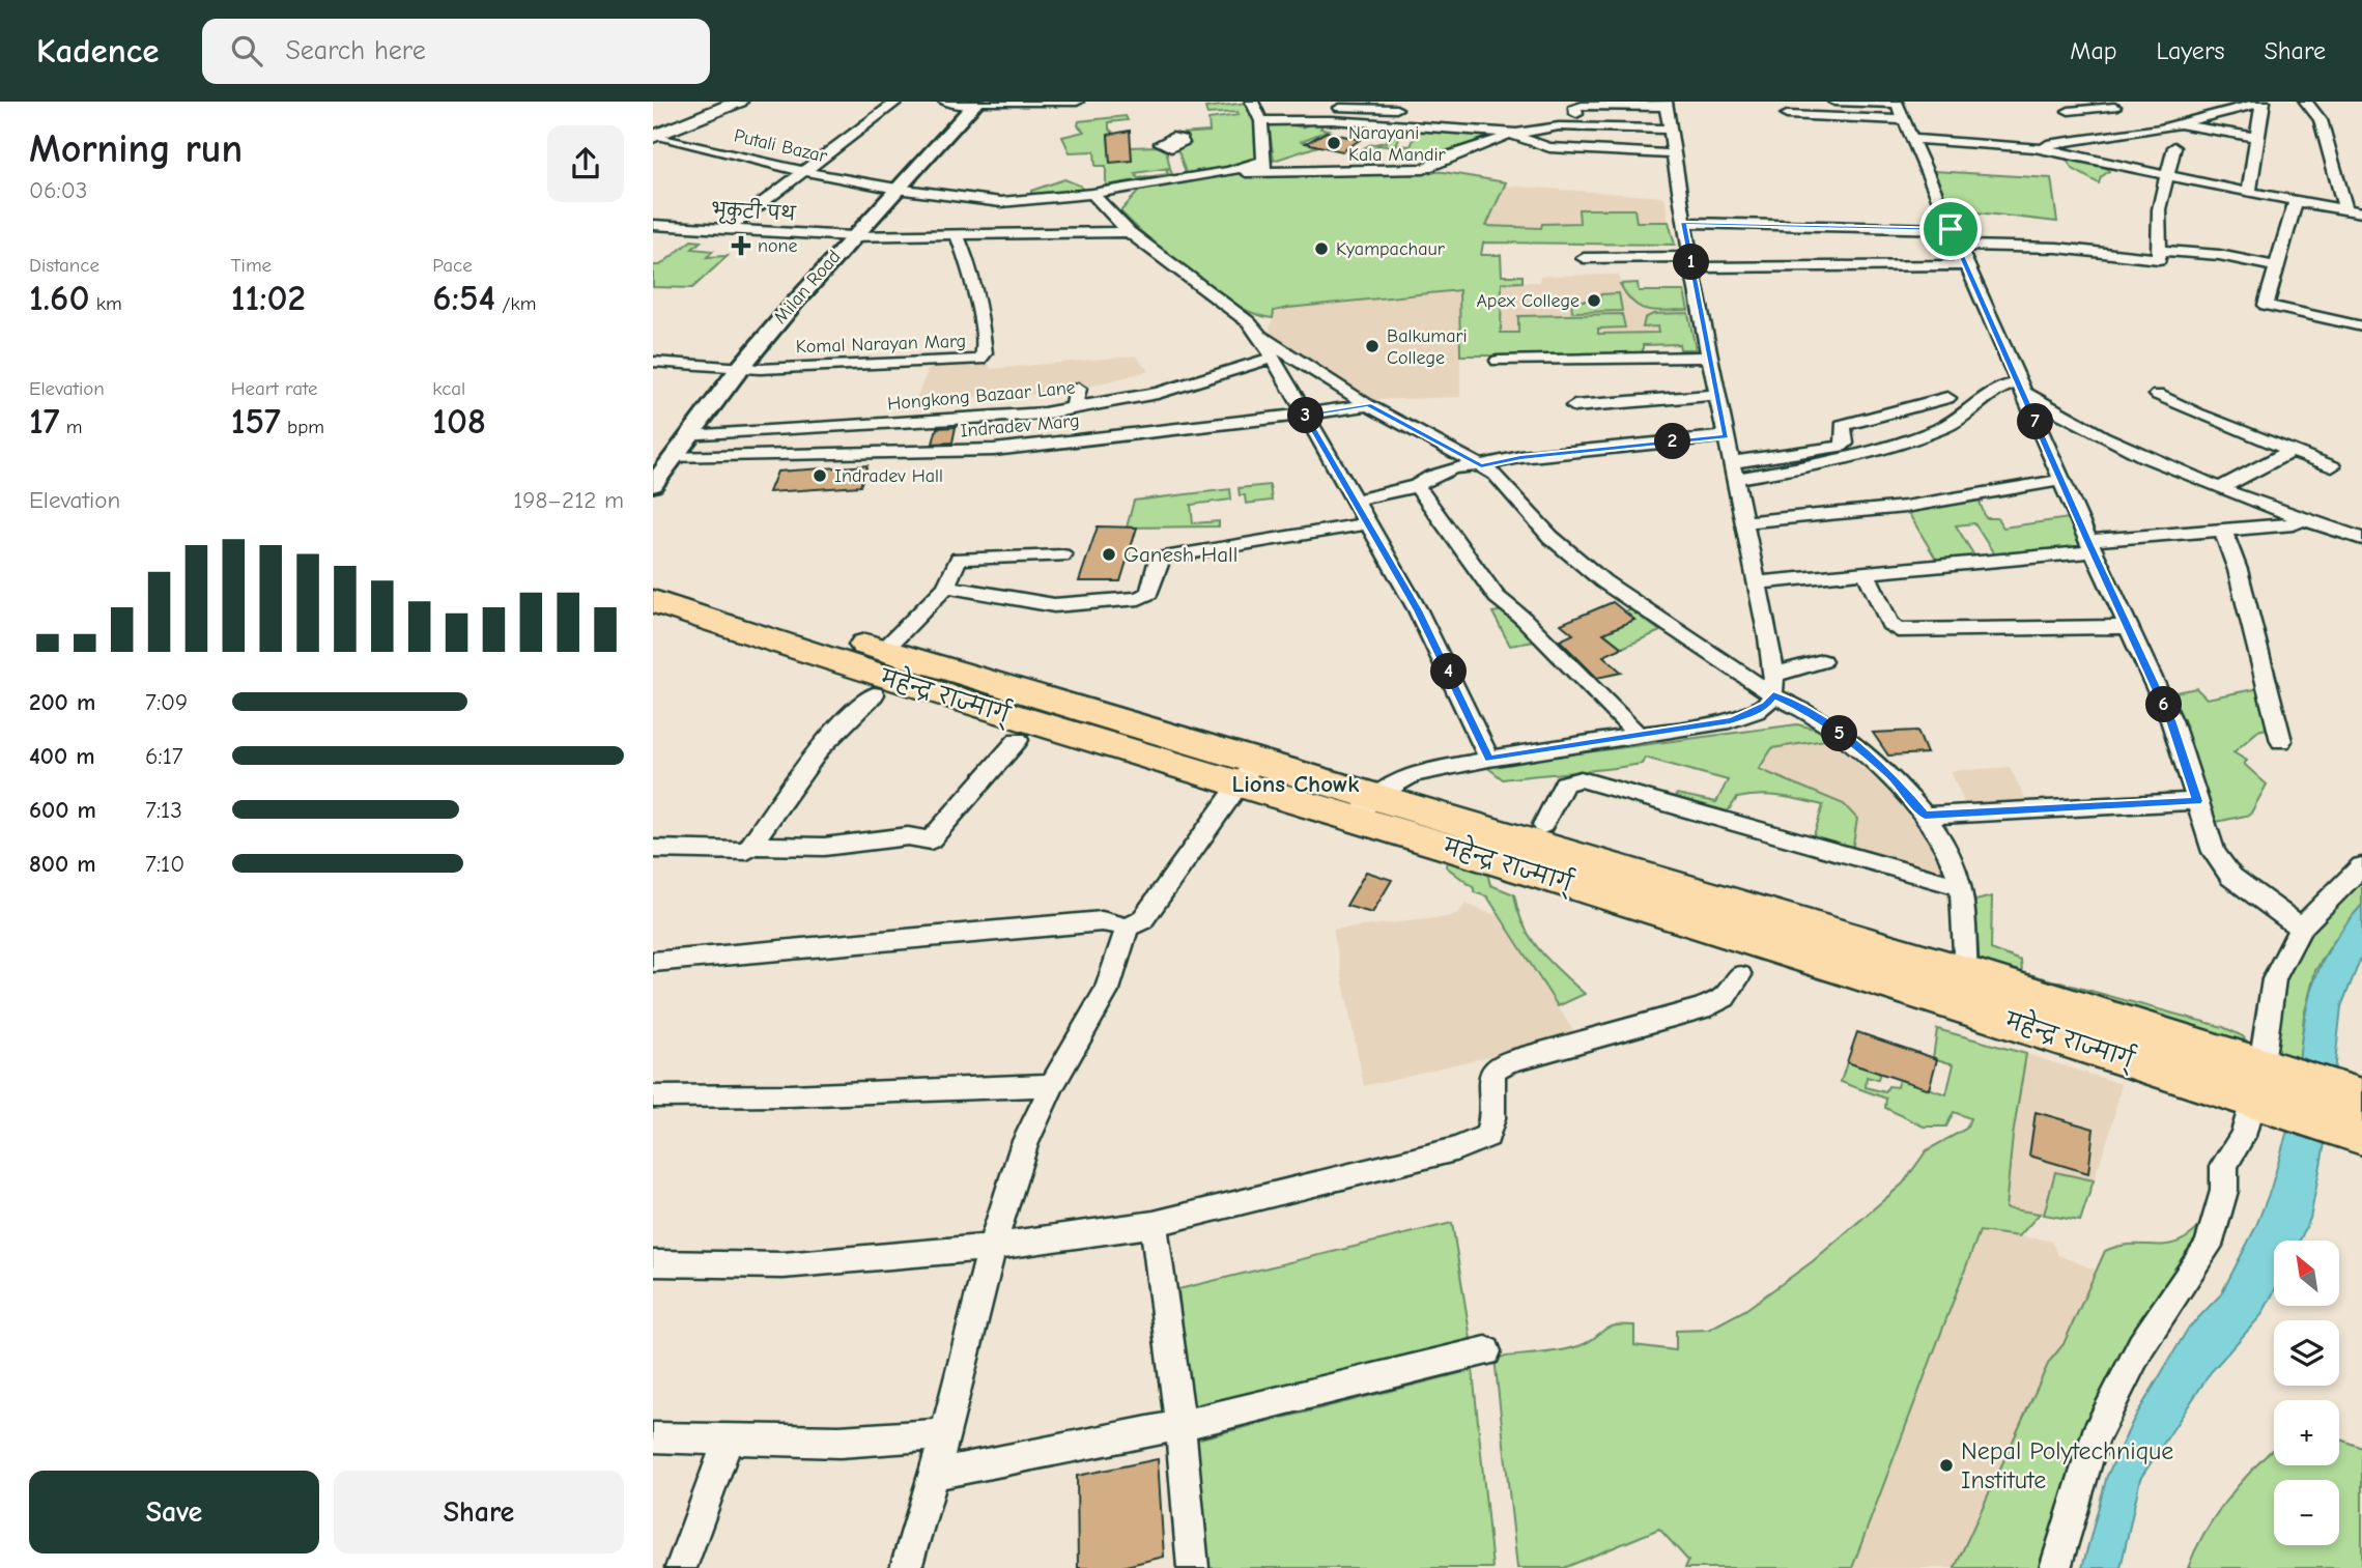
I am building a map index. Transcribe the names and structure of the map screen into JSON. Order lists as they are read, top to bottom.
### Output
{
  "streets": {
    "highway": ["महेन्द्र राज्मार्ग्"],
    "street": [
      "Putali Bazar",
      "भृकुटी पथ",
      "Milan Road",
      "Komal Narayan Marg",
      "Hongkong Bazaar Lane",
      "Indradev Marg"
    ]
  },
  "crossings": [
    ["Putali Bazar", "Milan Road"],
    ["भृकुटी पथ", "Milan Road"],
    ["भृकुटी पथ", "Komal Narayan Marg"],
    ["Milan Road", "Komal Narayan Marg"],
    ["Milan Road", "Hongkong Bazaar Lane"],
    ["Milan Road", "Indradev Marg"]
  ],
  "districts": ["Lions Chowk"],
  "places": {
    "other": [
      "Narayani Kala Mandir",
      "Kyampachaur",
      "Apex College",
      "Balkumari College",
      "Indradev Hall",
      "Ganesh Hall",
      "Nepal Polytechnique Institute"
    ],
    "health": ["none"]
  },
  "north": "top left",
  "page": {
    "header": "Kadence",
    "search": "Search here",
    "nav": ["Map", "Layers", "Share"],
    "heading": ["Morning run", "06:03"],
    "stats": [
      ["Distance", "1.60 km"],
      ["Time", "11:02"],
      ["Pace", "6:54 /km"],
      ["Elevation", "17 m"],
      ["Heart rate", "157 bpm"],
      ["kcal", "108"]
    ],
    "pins": [
      "1",
      "3",
      "7",
      "2",
      "4",
      "6",
      "5"
    ],
    "chart": ["Elevation", "198–212 m"],
    "list": [
      {
        "name": "200 m",
        "note": "7:09"
      },
      {
        "name": "400 m",
        "note": "6:17"
      },
      {
        "name": "600 m",
        "note": "7:13"
      },
      {
        "name": "800 m",
        "note": "7:10"
      }
    ],
    "map_buttons": ["+", "−"],
    "buttons": ["Save", "Share"]
  }
}
